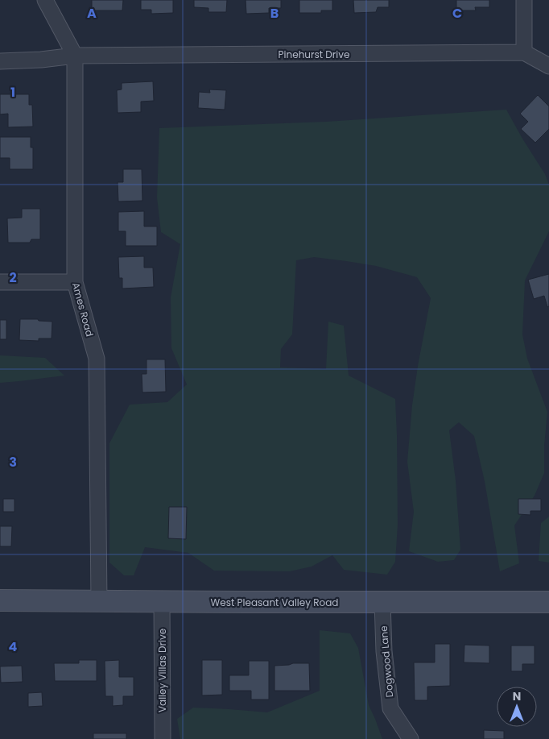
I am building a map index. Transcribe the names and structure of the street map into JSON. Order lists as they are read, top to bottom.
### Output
{
  "streets": {
    "main road": ["West Pleasant Valley Road"],
    "street": [
      "Pinehurst Drive",
      "Ames Road",
      "Dogwood Lane",
      "Valley Villas Drive"
    ]
  },
  "crossings": [
    ["Pinehurst Drive", "Ames Road"],
    ["Ames Road", "West Pleasant Valley Road"],
    ["West Pleasant Valley Road", "Dogwood Lane"],
    ["West Pleasant Valley Road", "Valley Villas Drive"]
  ],
  "north": "top",
  "grid": {
    "columns": ["A", "B", "C"],
    "rows": [
      "1",
      "2",
      "3",
      "4"
    ]
  }
}
